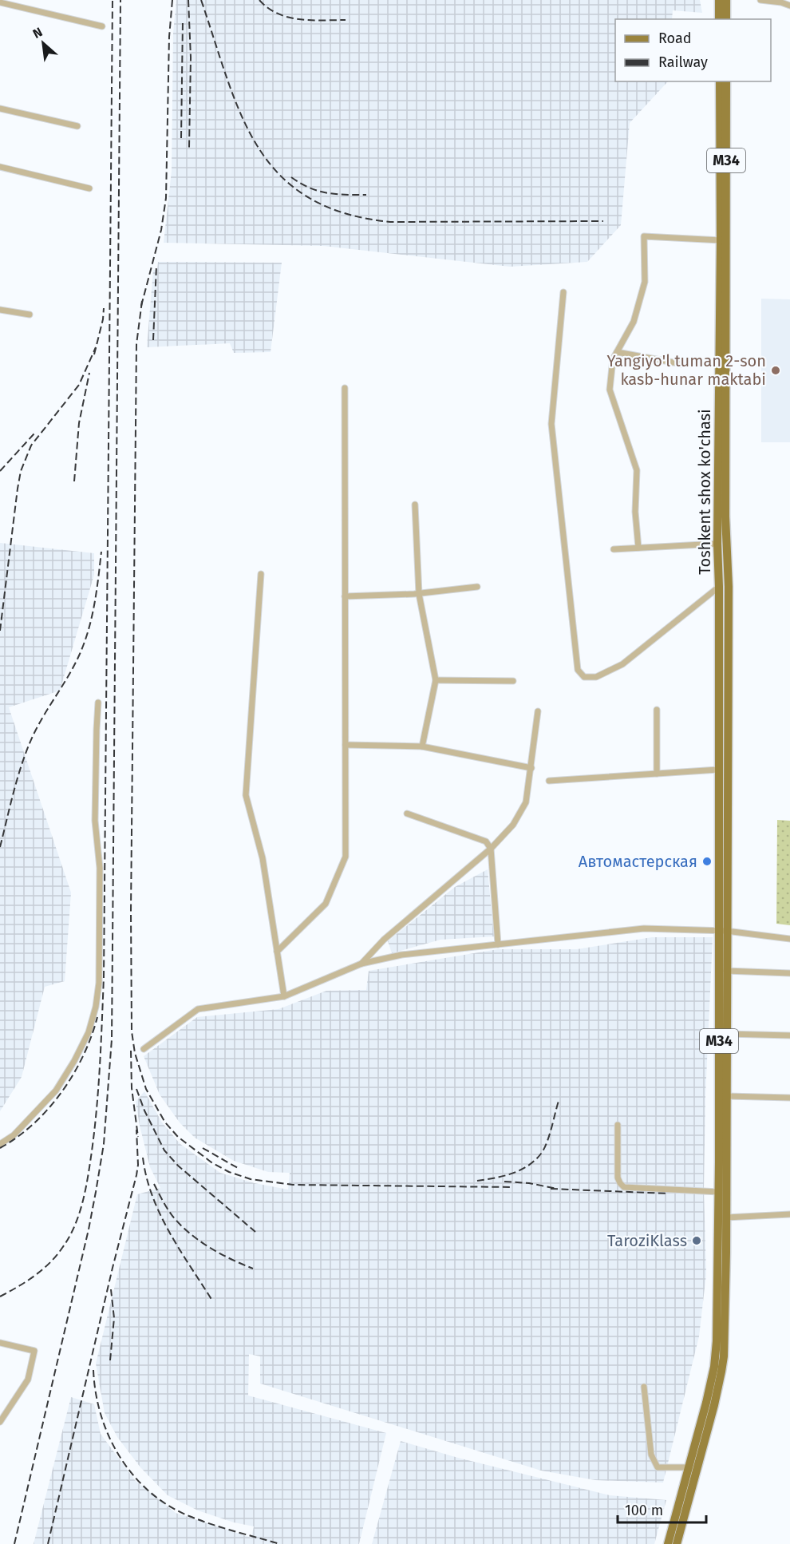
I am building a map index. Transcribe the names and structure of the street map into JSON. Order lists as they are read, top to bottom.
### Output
{
  "streets": {
    "main road": ["M34", "Toshkent shox ko'chasi"]
  },
  "crossings": [
    ["M34", "Toshkent shox ko'chasi"]
  ],
  "places": ["Yangiyo'l tuman 2-son kasb-hunar maktabi", "Автомастерская", "TaroziKlass"],
  "legend": ["Road", "Railway"],
  "scale_bar": "100 m",
  "north": "top left"
}
